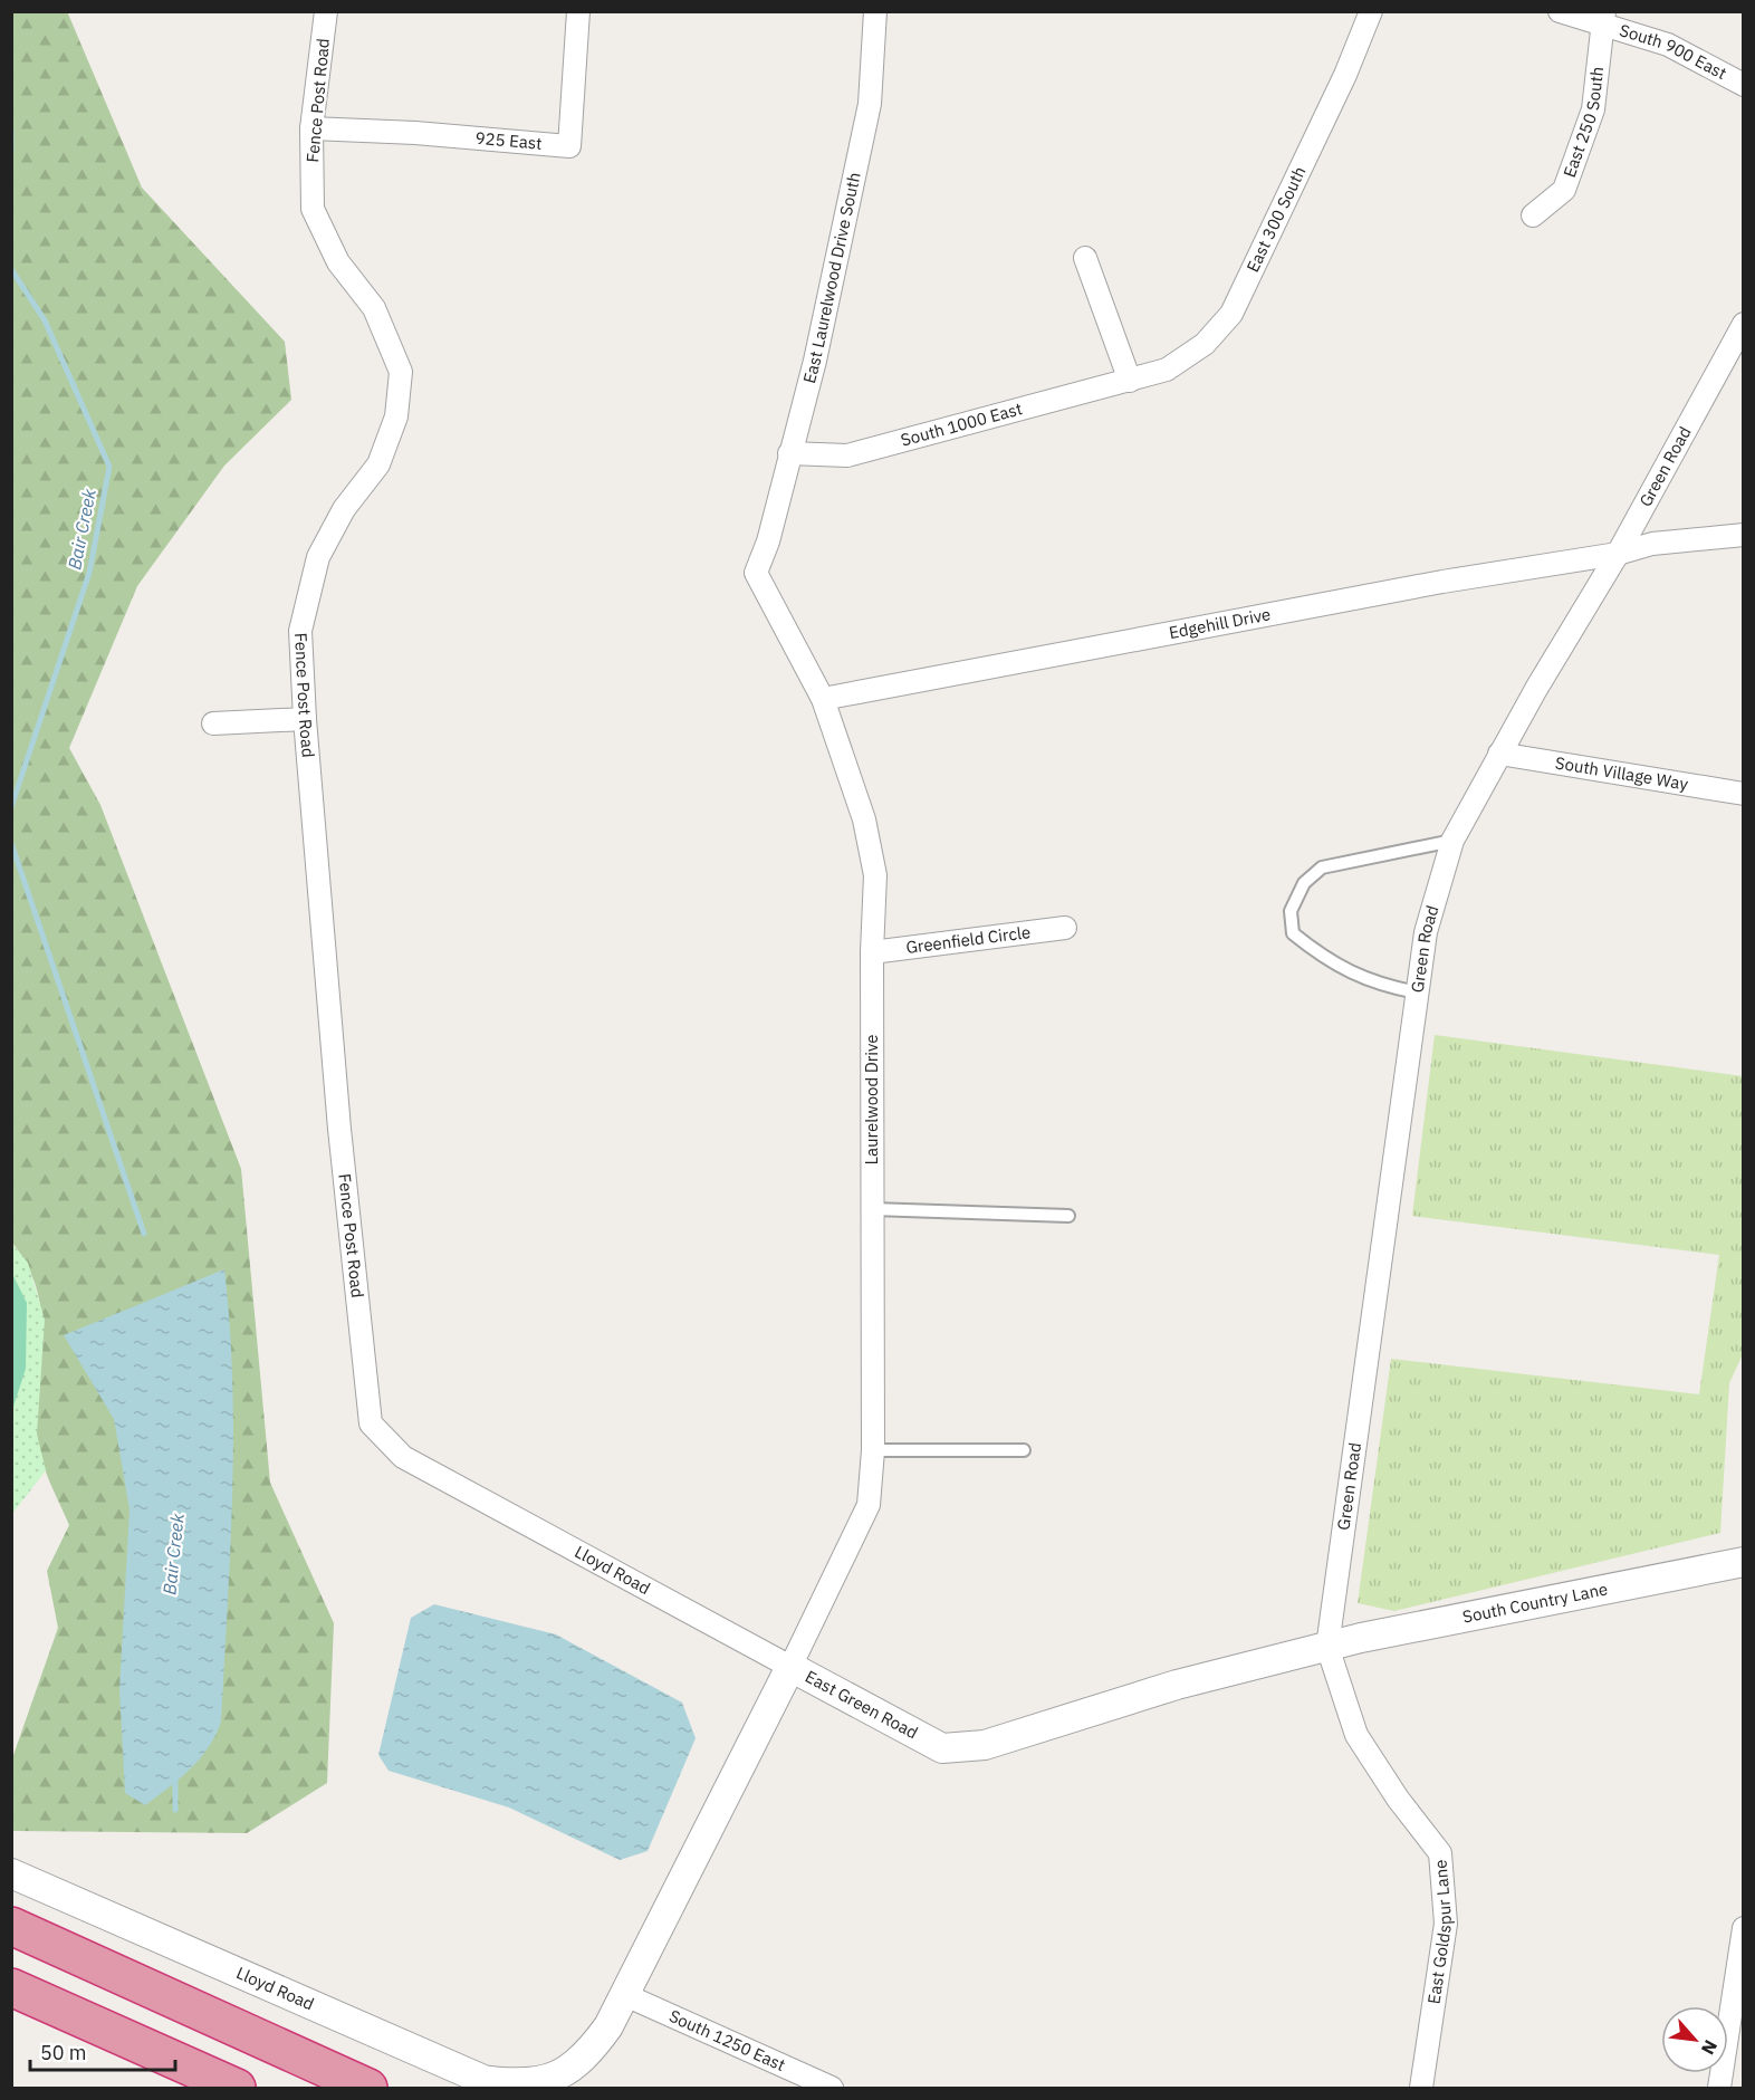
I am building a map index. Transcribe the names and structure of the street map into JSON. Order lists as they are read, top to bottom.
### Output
{
  "streets": {
    "street": [
      "South 900 East",
      "Fence Post Road",
      "East 250 South",
      "925 East",
      "East 300 South",
      "East Laurelwood Drive South",
      "South 1000 East",
      "Green Road",
      "Edgehill Drive",
      "South Village Way",
      "Greenfield Circle",
      "Laurelwood Drive",
      "Lloyd Road",
      "South Country Lane",
      "East Green Road",
      "East Goldspur Lane",
      "South 1250 East"
    ]
  },
  "crossings": [
    ["South 900 East", "East 250 South"],
    ["Fence Post Road", "925 East"],
    ["Fence Post Road", "Lloyd Road"],
    ["East 300 South", "South 1000 East"],
    ["East Laurelwood Drive South", "South 1000 East"],
    ["East Laurelwood Drive South", "Laurelwood Drive"],
    ["Green Road", "Edgehill Drive"],
    ["Green Road", "South Village Way"],
    ["Green Road", "South Country Lane"],
    ["Green Road", "East Green Road"],
    ["Green Road", "East Goldspur Lane"],
    ["Edgehill Drive", "Laurelwood Drive"],
    ["Greenfield Circle", "Laurelwood Drive"],
    ["Laurelwood Drive", "Lloyd Road"],
    ["Laurelwood Drive", "East Green Road"],
    ["Lloyd Road", "East Green Road"],
    ["South Country Lane", "East Green Road"],
    ["South Country Lane", "East Goldspur Lane"],
    ["East Green Road", "East Goldspur Lane"],
    ["East Green Road", "South 1250 East"]
  ],
  "water": ["Bair Creek"],
  "scale_bar": "50 m",
  "north": "bottom right"
}
